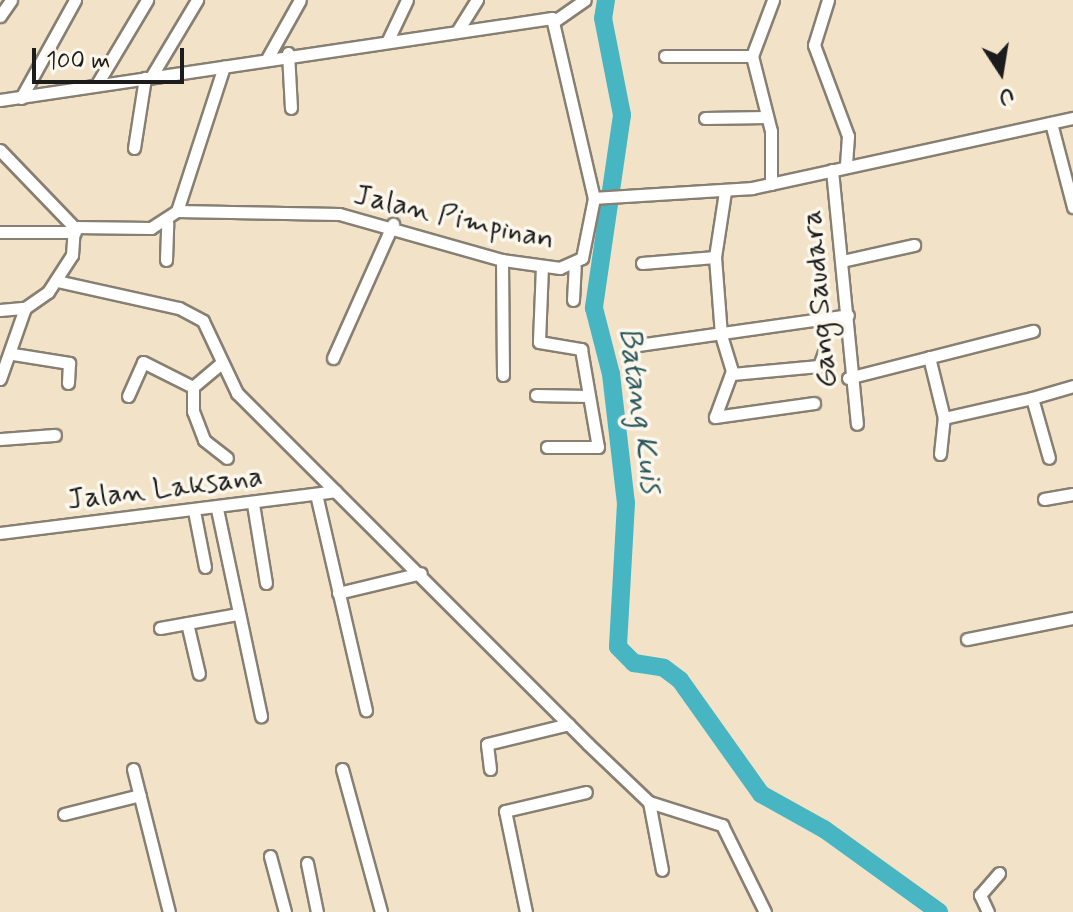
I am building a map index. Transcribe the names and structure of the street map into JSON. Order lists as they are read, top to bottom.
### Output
{
  "streets": {
    "street": ["Jalan Pimpinan", "Gang Saudara", "Jalan Laksana"]
  },
  "water": ["Batang Kuis"],
  "scale_bar": "100 m",
  "north": "bottom"
}
